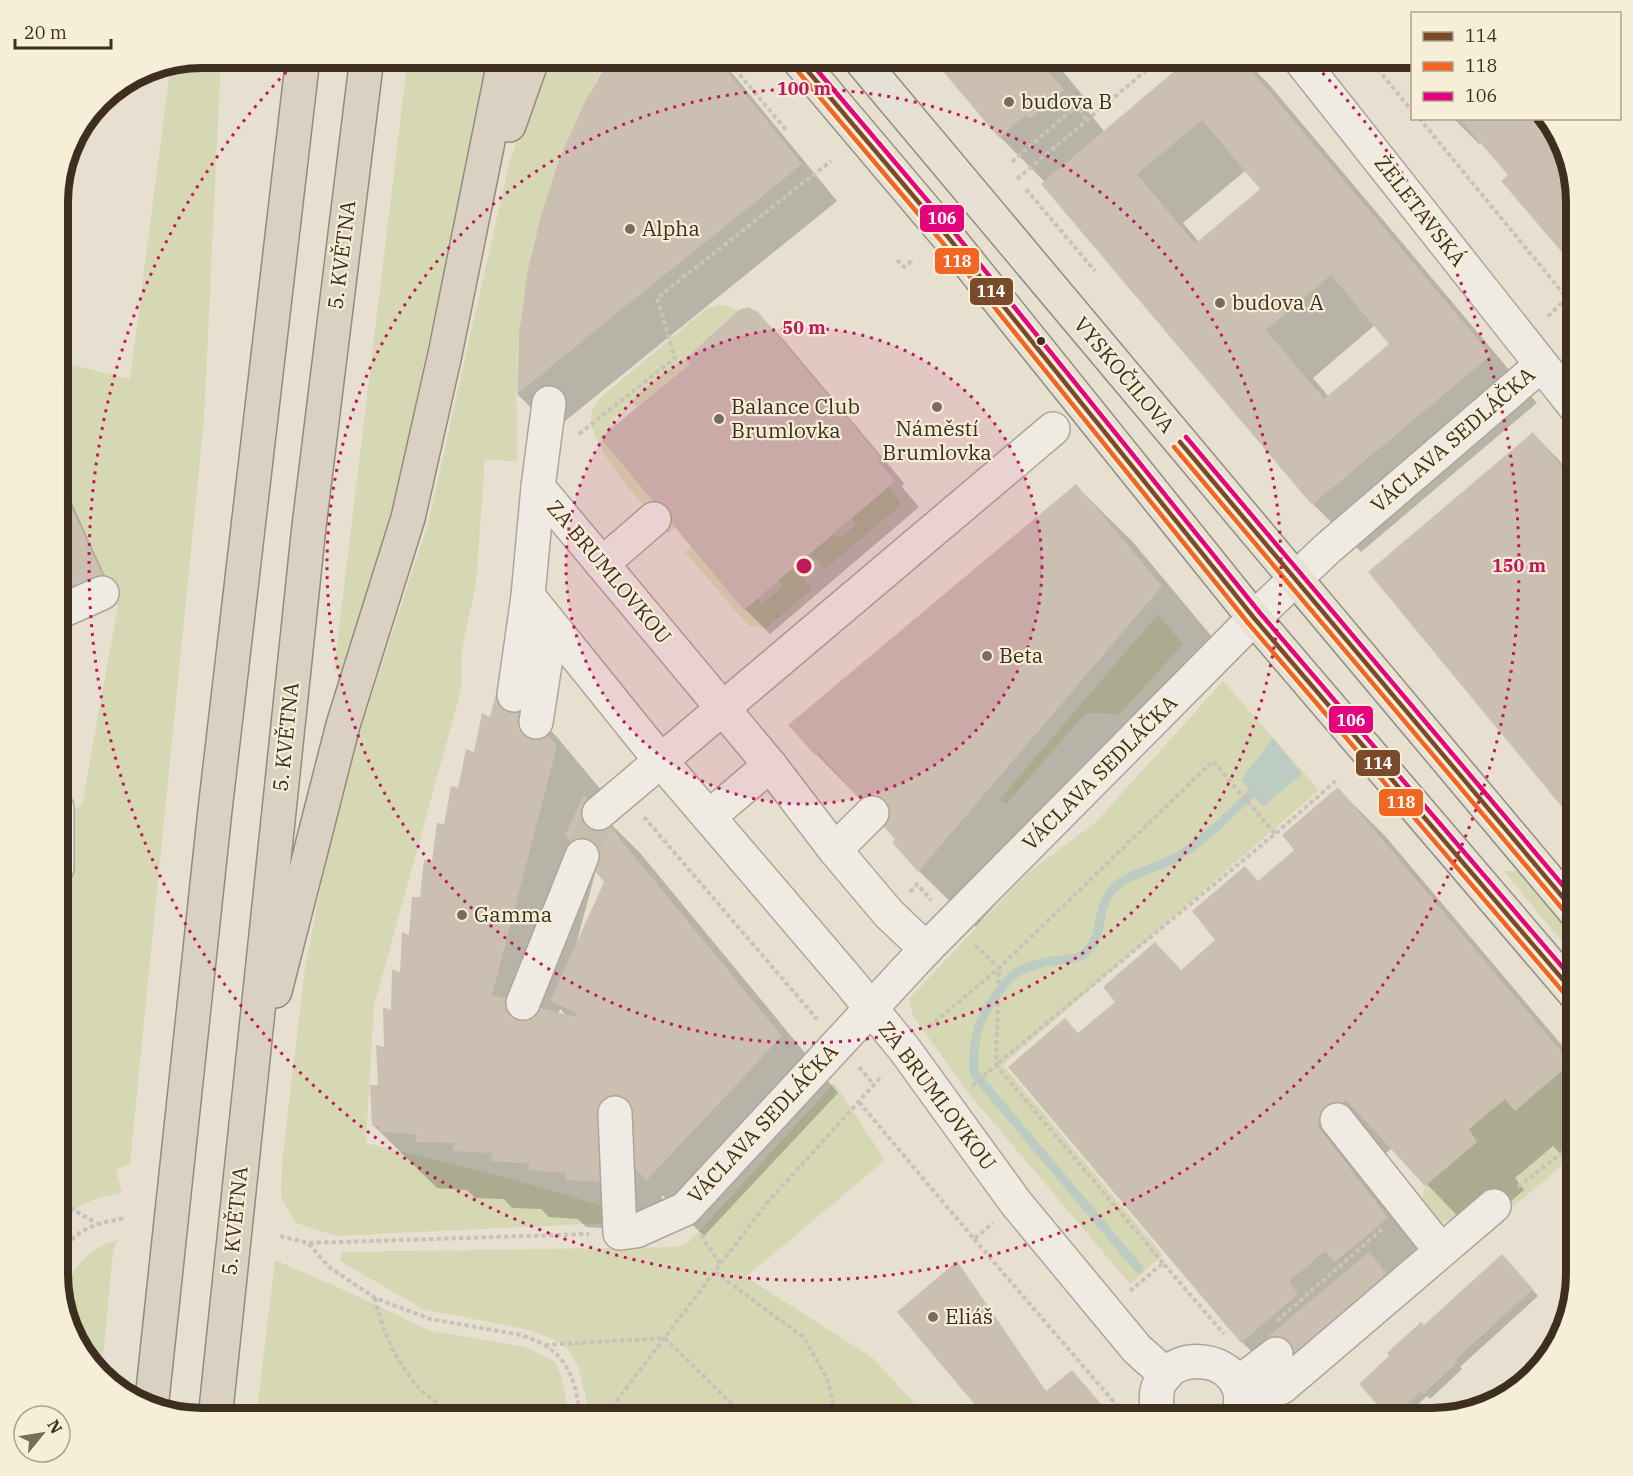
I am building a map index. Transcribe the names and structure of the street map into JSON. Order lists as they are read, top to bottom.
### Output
{
  "streets": {
    "highway": ["5. KVĚTNA"],
    "main road": ["VYSKOČILOVA"],
    "street": ["ŽELETAVSKÁ", "VÁCLAVA SEDLÁČKA", "ZA BRUMLOVKOU"]
  },
  "crossings": [
    ["ŽELETAVSKÁ", "VÁCLAVA SEDLÁČKA"],
    ["VYSKOČILOVA", "VÁCLAVA SEDLÁČKA"],
    ["VÁCLAVA SEDLÁČKA", "ZA BRUMLOVKOU"]
  ],
  "places": [
    "budova B",
    "Alpha",
    "budova A",
    "Náměstí Brumlovka",
    "Balance Club Brumlovka",
    "Beta",
    "Gamma",
    "Eliáš"
  ],
  "lines": ["transit line 114", "transit line 118", "transit line 106"],
  "legend": ["114", "118", "106"],
  "scale_bar": "20 m",
  "north": "top right",
  "rings": ["100 m", "50 m", "150 m"]
}
